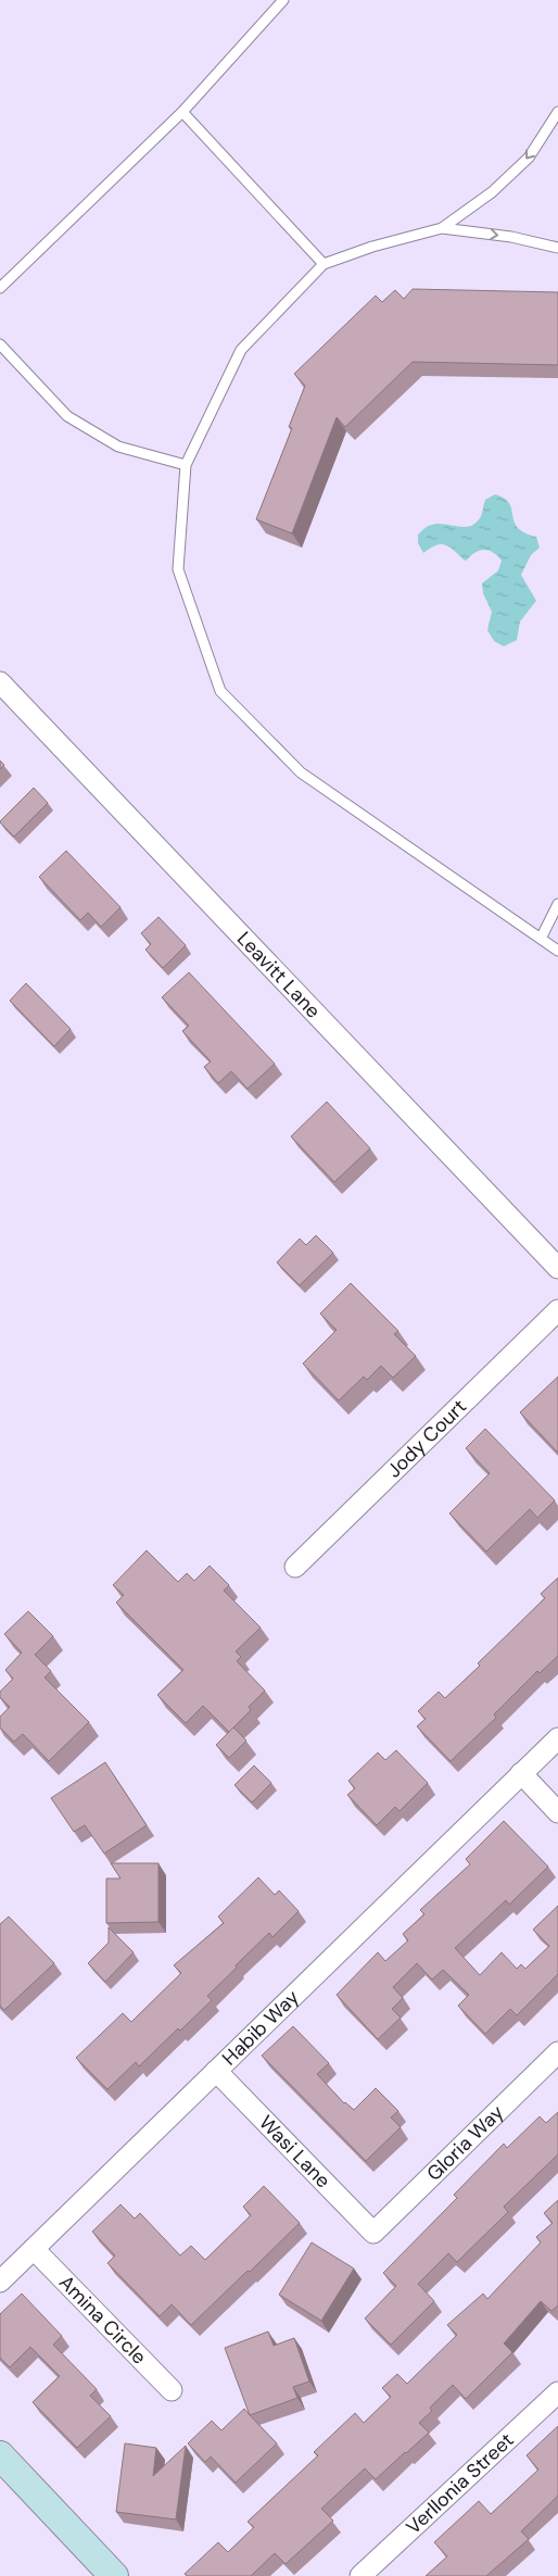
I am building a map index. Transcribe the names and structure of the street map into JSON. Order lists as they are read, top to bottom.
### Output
{
  "streets": {
    "street": [
      "Leavitt Lane",
      "Jody Court",
      "Habib Way",
      "Gloria Way",
      "Wasi Lane",
      "Amina Circle",
      "Verllonia Street"
    ]
  },
  "crossings": [
    ["Habib Way", "Wasi Lane"],
    ["Habib Way", "Amina Circle"],
    ["Gloria Way", "Wasi Lane"]
  ]
}
